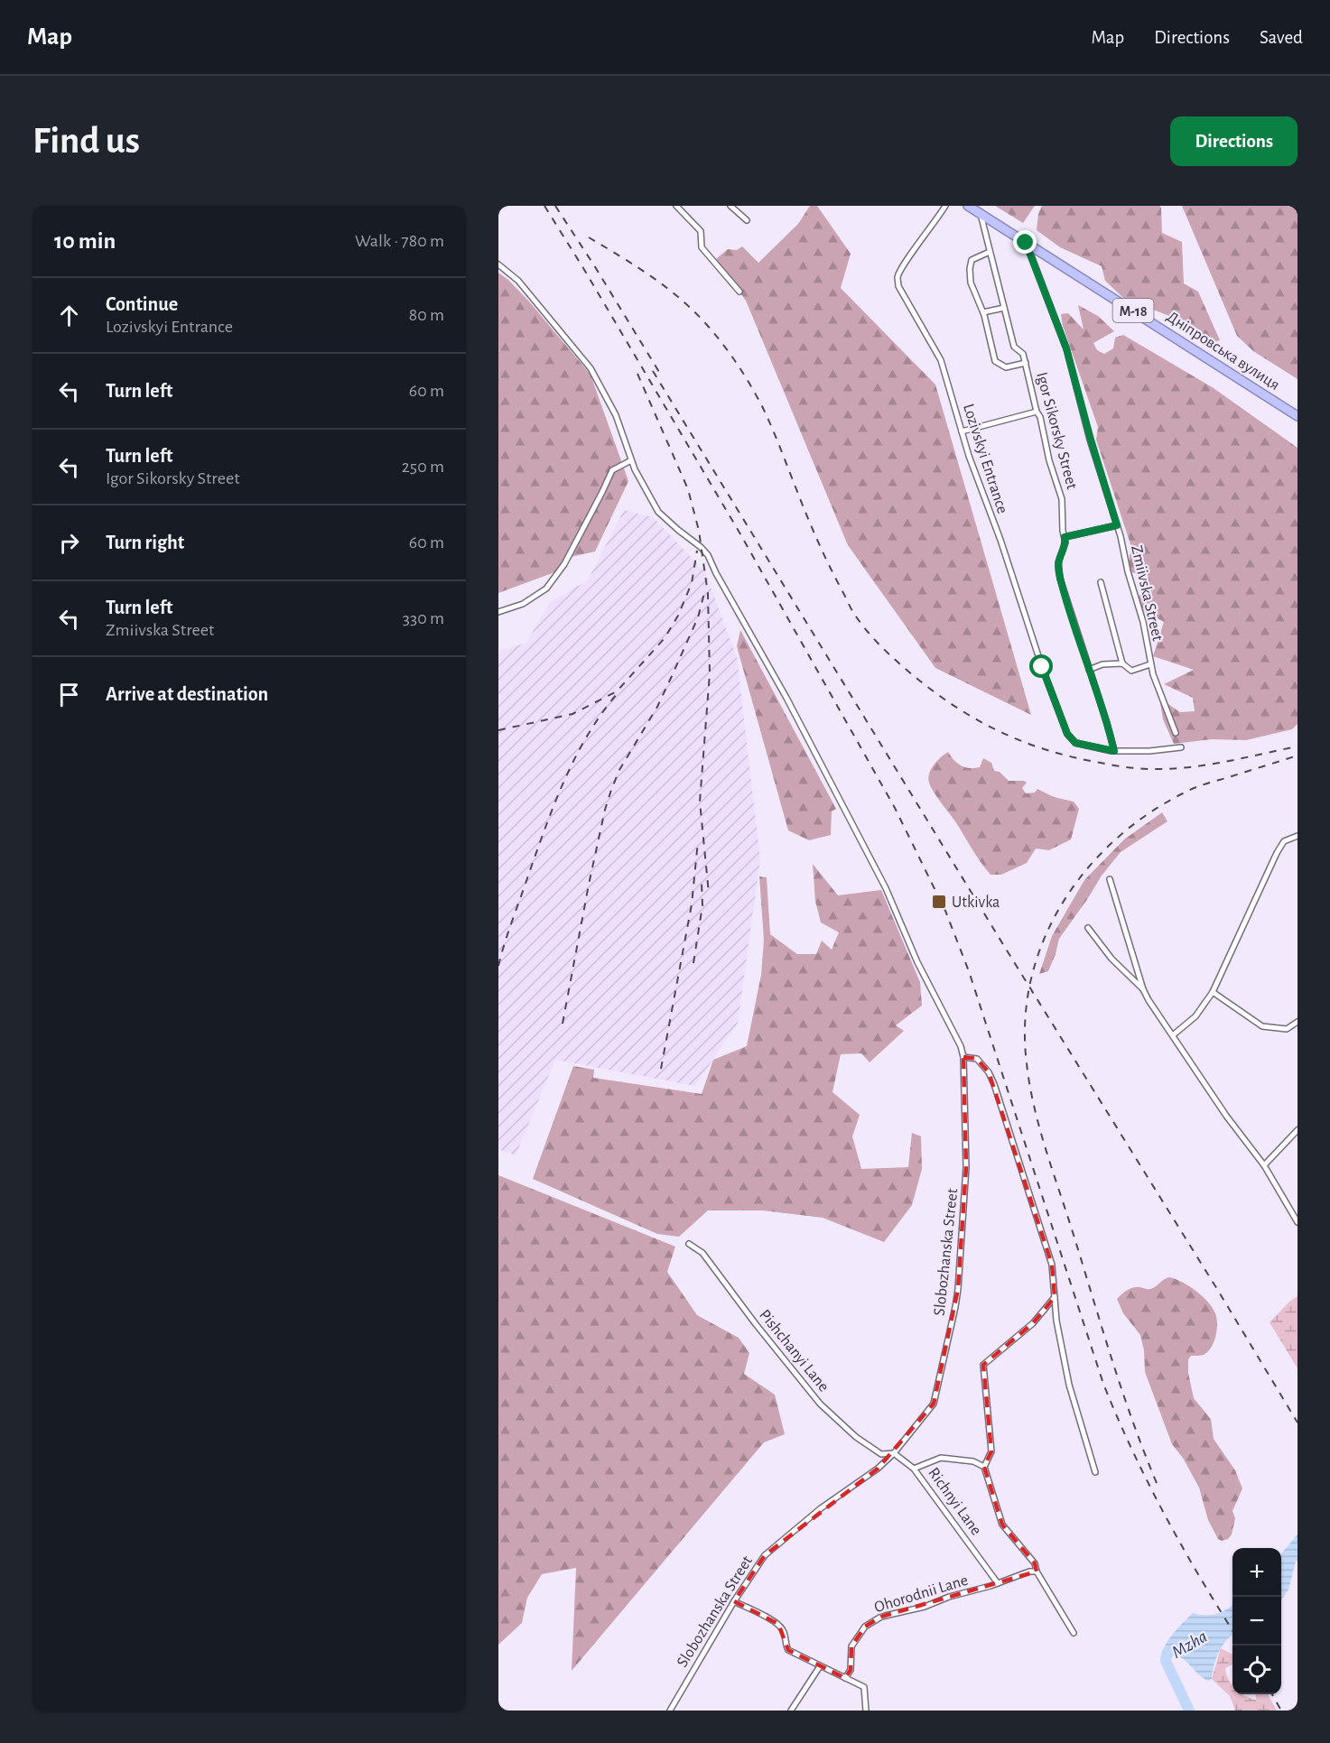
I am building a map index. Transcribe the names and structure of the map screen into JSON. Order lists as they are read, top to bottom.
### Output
{
  "streets": {
    "highway": ["М-18", "Дніпровська вулиця"],
    "street": [
      "Igor Sikorsky Street",
      "Lozivskyi Entrance",
      "Zmiivska Street",
      "Slobozhanska Street",
      "Pishchanyi Lane",
      "Richnyi Lane",
      "Ohorodnii Lane"
    ]
  },
  "crossings": [
    ["Дніпровська вулиця", "Igor Sikorsky Street"],
    ["Дніпровська вулиця", "Zmiivska Street"],
    ["Igor Sikorsky Street", "Lozivskyi Entrance"],
    ["Slobozhanska Street", "Pishchanyi Lane"],
    ["Richnyi Lane", "Ohorodnii Lane"]
  ],
  "water": ["Mzha"],
  "places": {
    "transit": ["Utkivka"]
  },
  "page": {
    "header": "Map",
    "nav": ["Map", "Directions", "Saved"],
    "buttons": "Directions",
    "title": "Find us",
    "heading": ["10 min", "Walk · 780 m"],
    "list": [
      ["Continue", "Lozivskyi Entrance", "80 m"],
      ["Turn left", "60 m"],
      ["Turn left", "Igor Sikorsky Street", "250 m"],
      ["Turn right", "60 m"],
      ["Turn left", "Zmiivska Street", "330 m"],
      "Arrive at destination"
    ],
    "map_buttons": ["+", "−"]
  }
}
